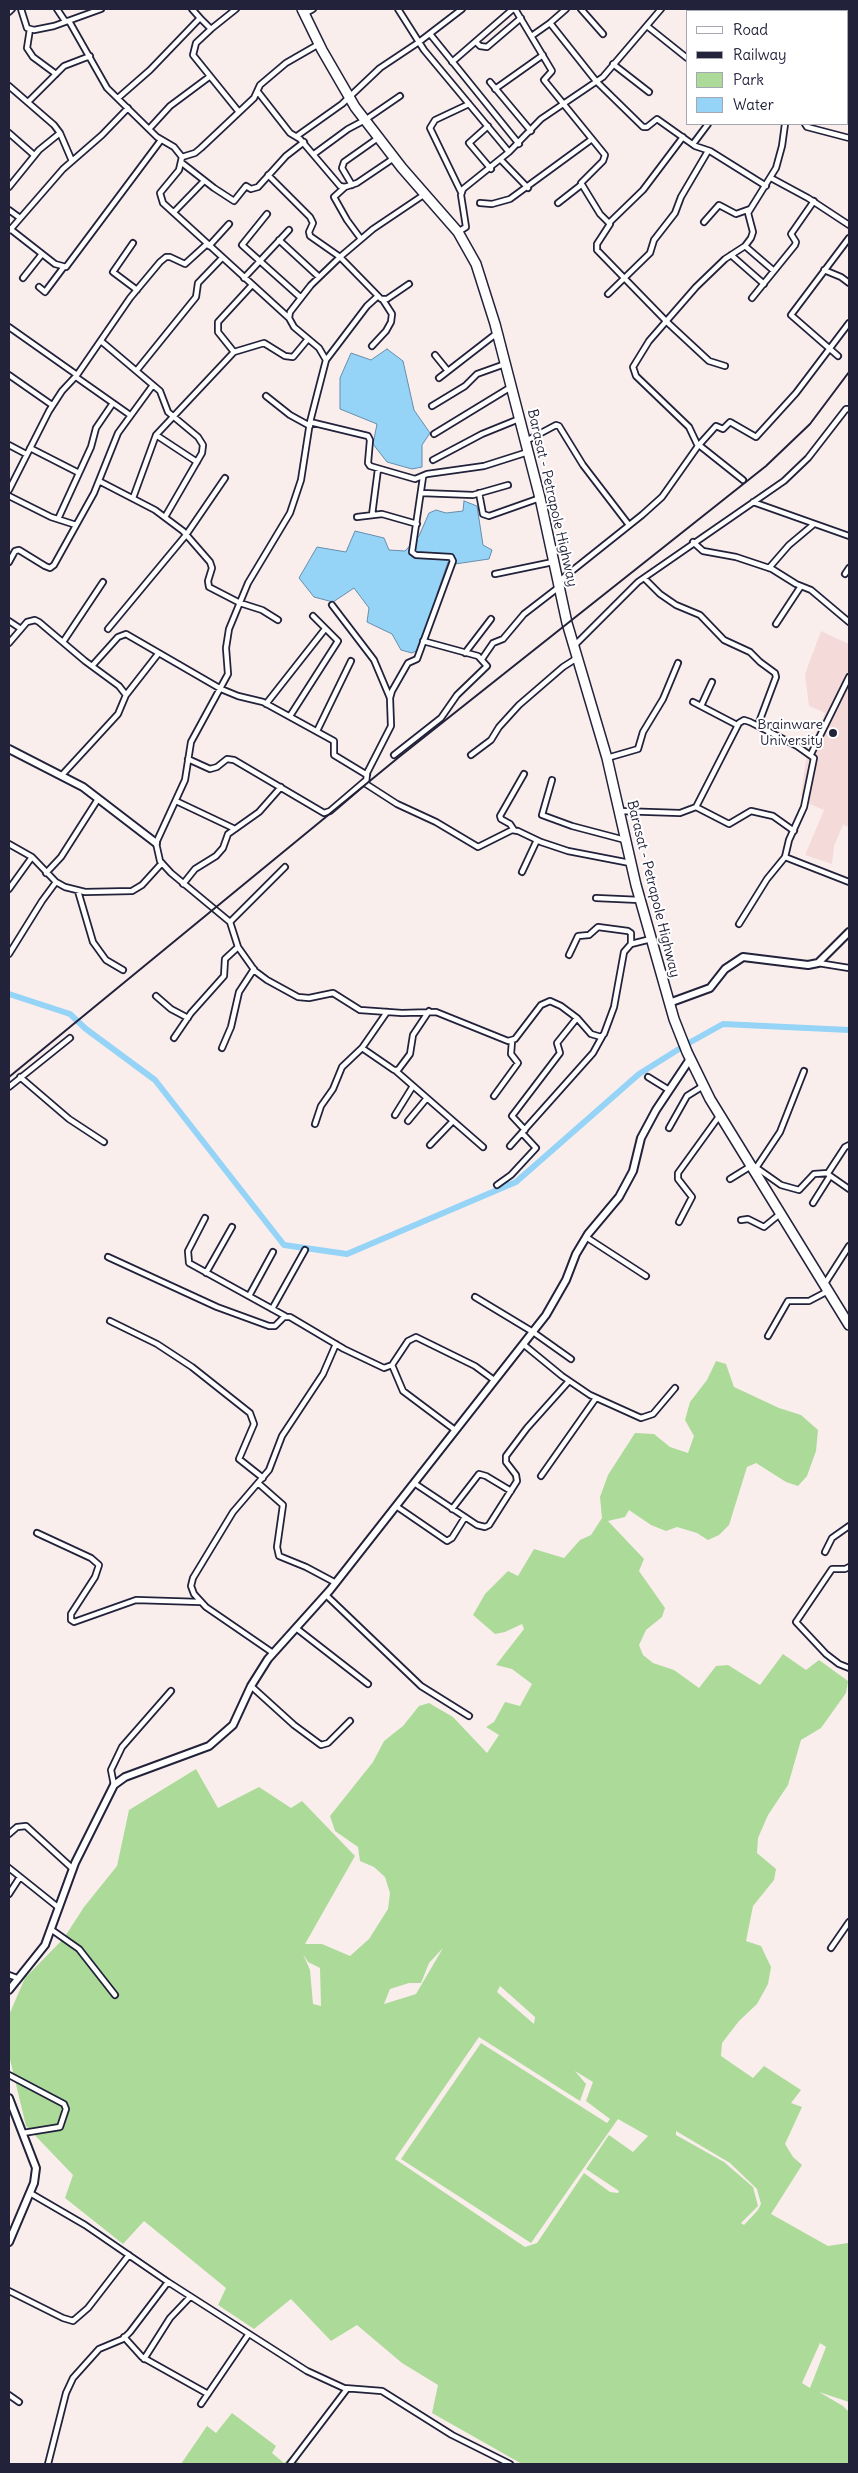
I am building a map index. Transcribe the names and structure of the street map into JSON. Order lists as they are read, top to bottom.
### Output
{
  "streets": {
    "highway": ["Barasat - Petrapole Highway"]
  },
  "places": ["Brainware University"],
  "legend": [
    "Road",
    "Railway",
    "Park",
    "Water"
  ]
}
